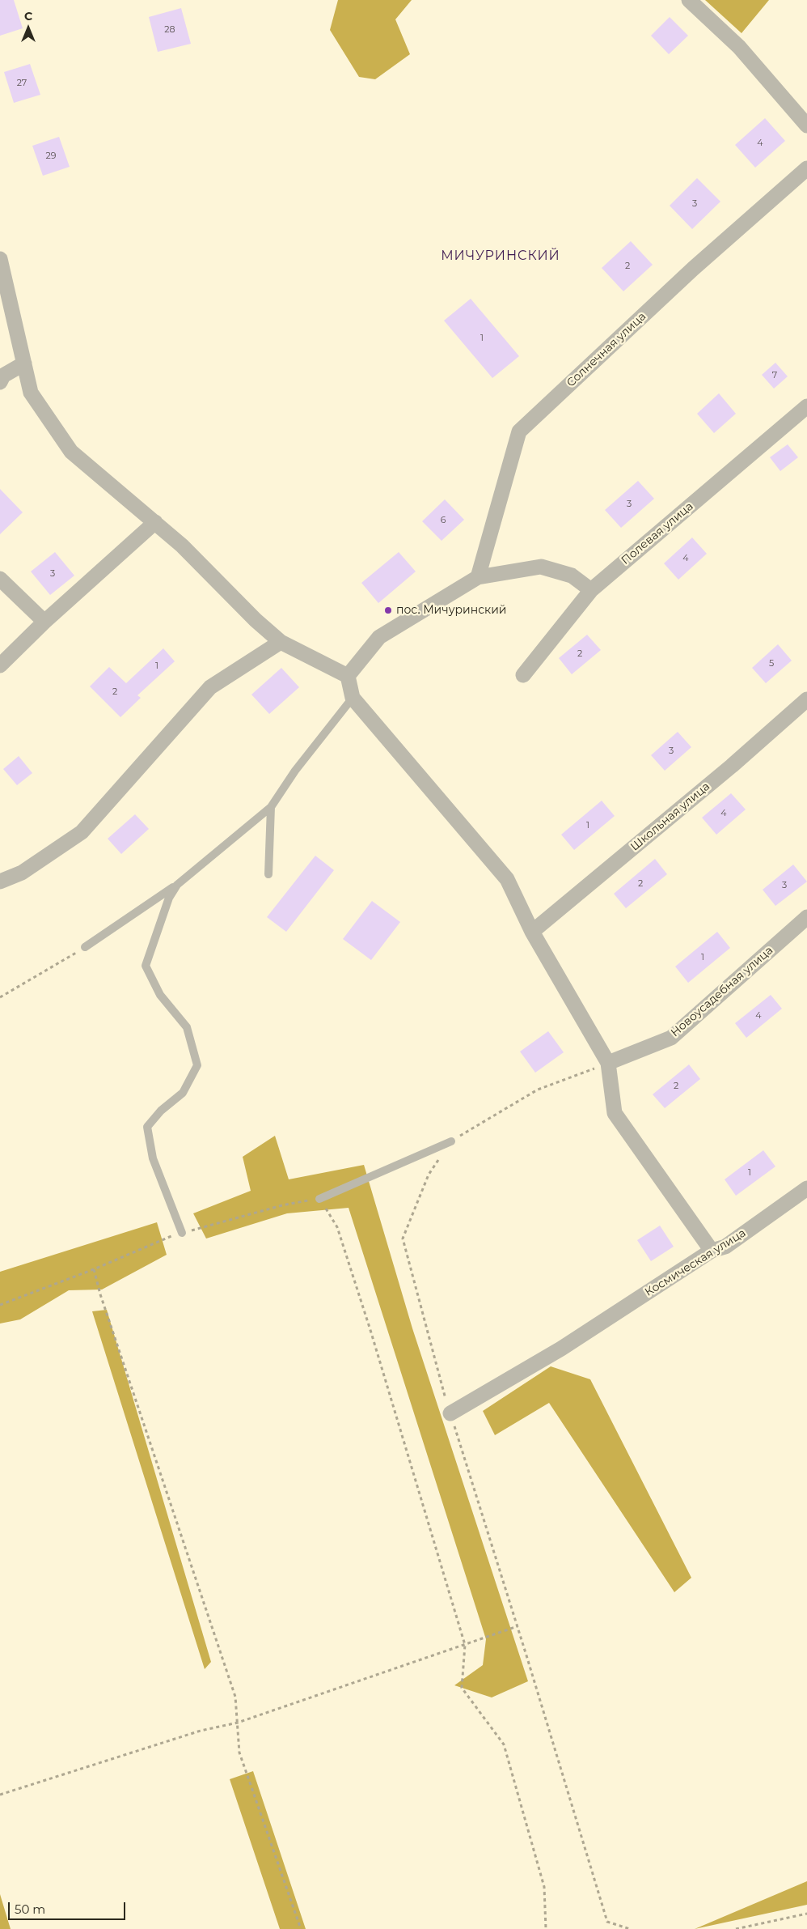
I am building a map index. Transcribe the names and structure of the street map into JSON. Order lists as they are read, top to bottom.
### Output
{
  "streets": {
    "street": [
      "Солнечная улица",
      "Полевая улица",
      "Школьная улица",
      "Новоусадебная улица",
      "Космическая улица"
    ]
  },
  "districts": ["МИЧУРИНСКИЙ"],
  "places": ["пос. Мичуринский"],
  "house_numbers": [
    "28",
    "27",
    "4",
    "29",
    "3",
    "2",
    "1",
    "7",
    "3",
    "6",
    "4",
    "3",
    "2",
    "5",
    "1",
    "2",
    "3",
    "4",
    "1",
    "2",
    "3",
    "1",
    "4",
    "2",
    "1"
  ],
  "scale_bar": "50 m",
  "north": "top"
}
